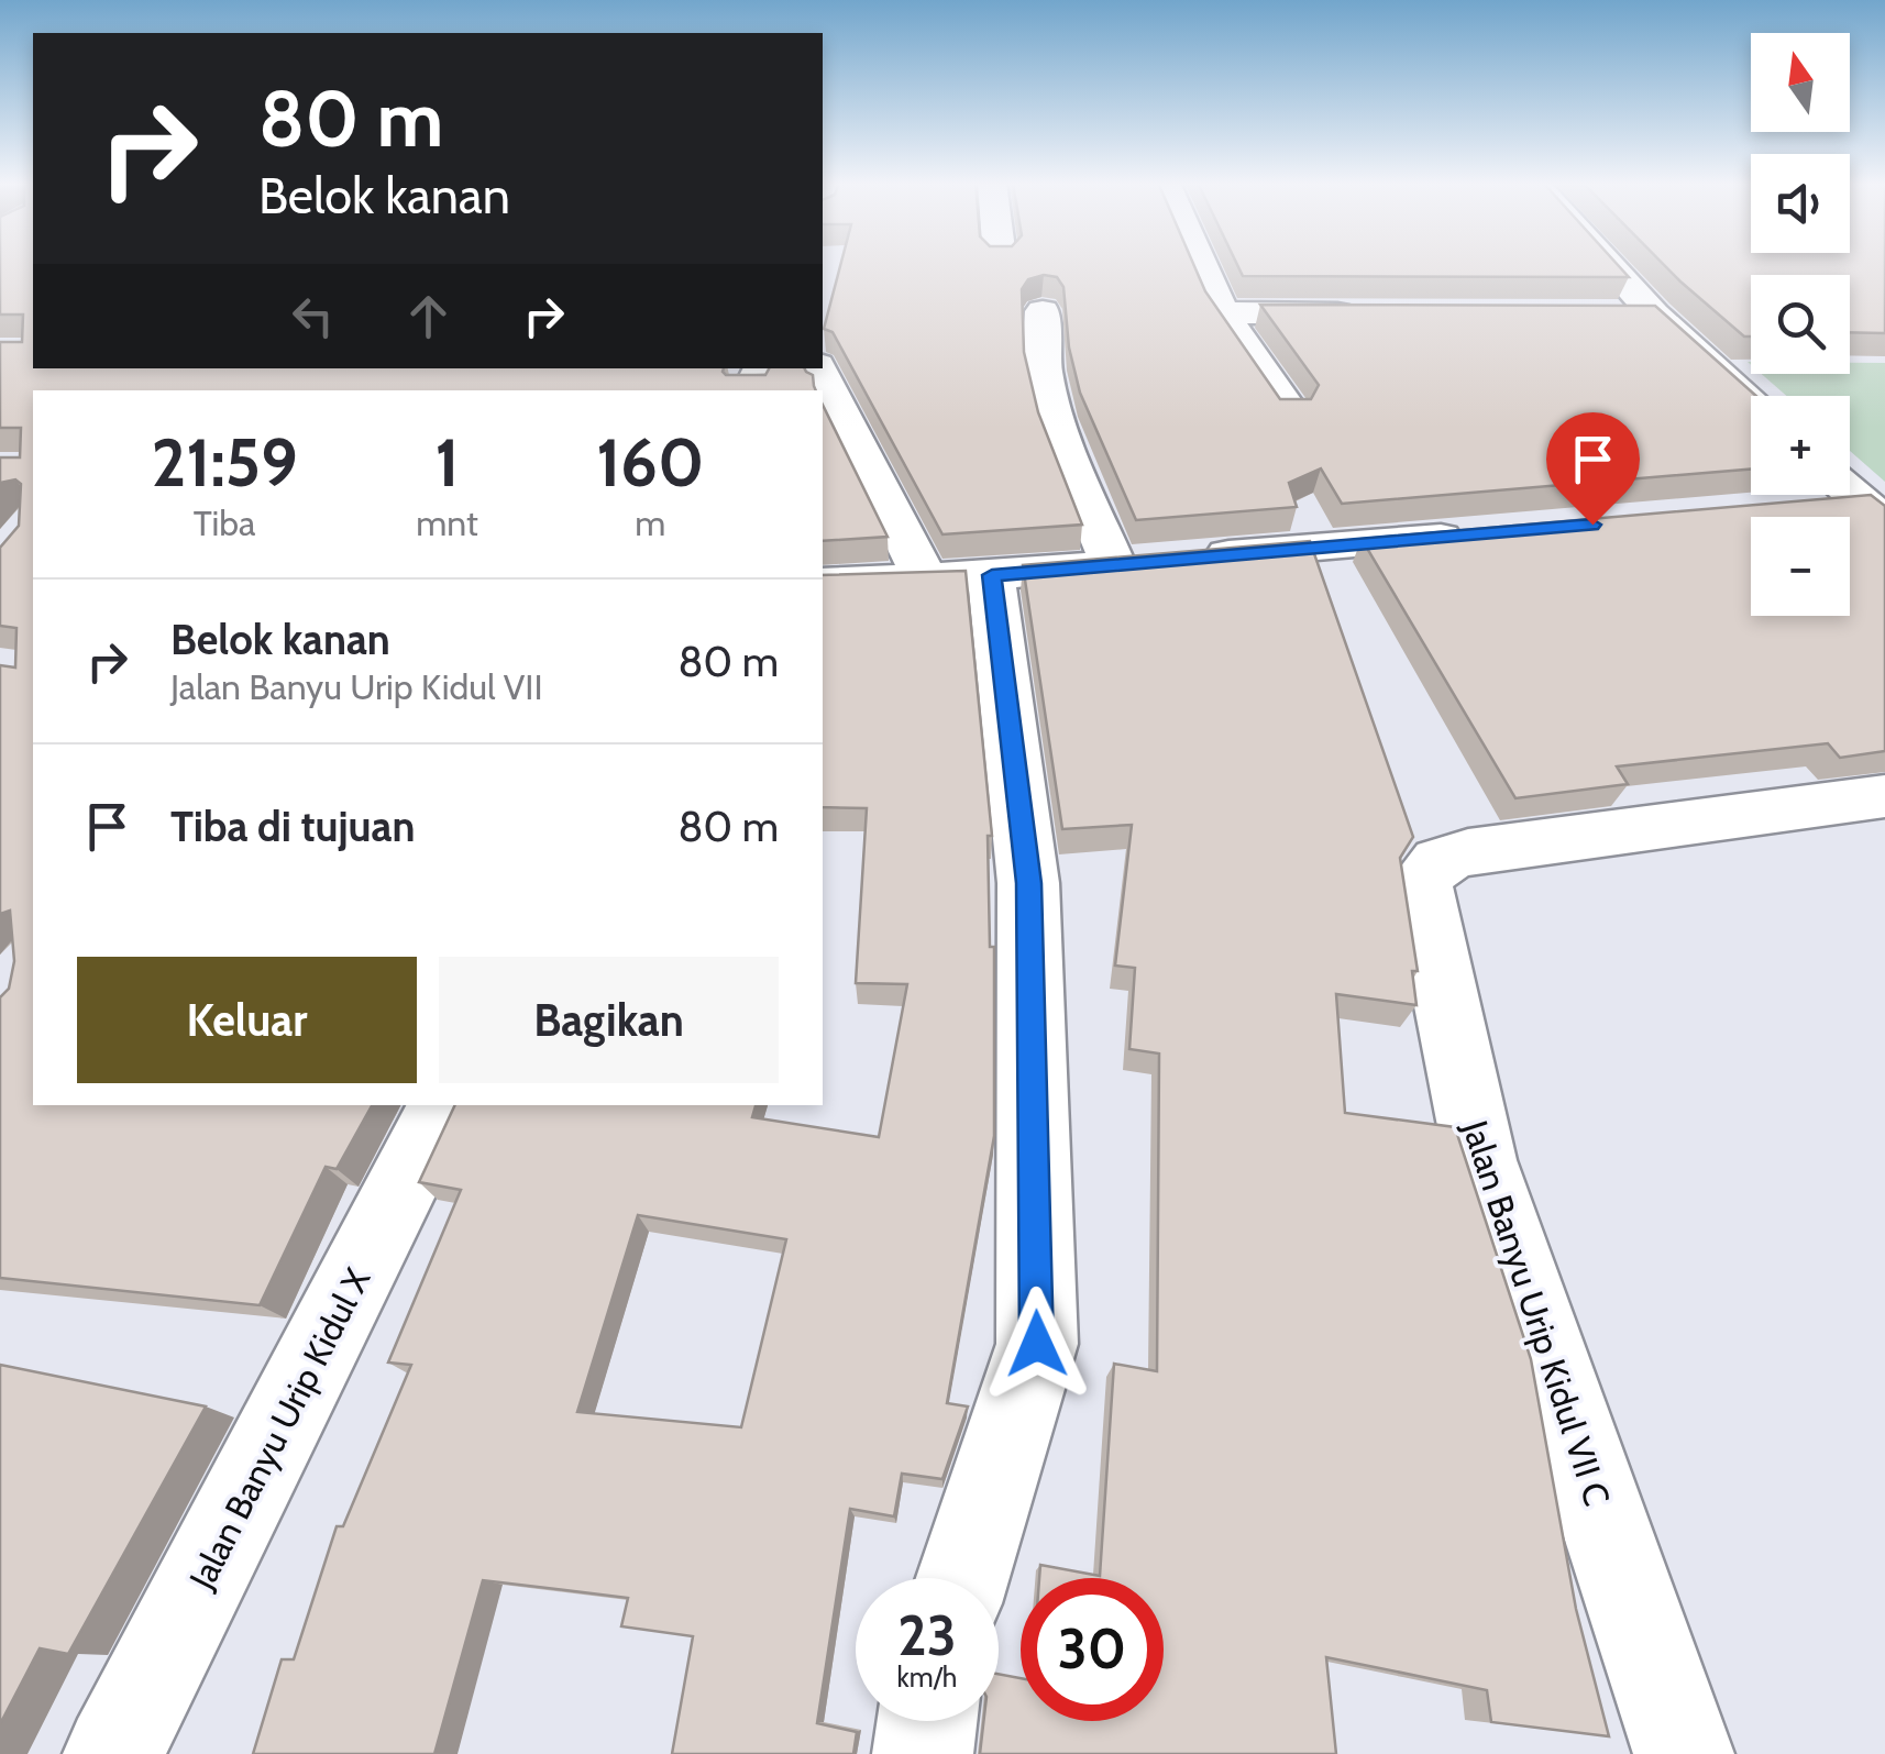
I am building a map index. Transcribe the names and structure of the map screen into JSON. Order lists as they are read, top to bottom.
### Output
{
  "streets": {
    "street": ["Jalan Banyu Urip Kidul VII C", "Jalan Banyu Urip Kidul X"]
  },
  "north": "top",
  "page": {
    "map_buttons": ["+", "−"],
    "turn": ["80 m", "Belok kanan"],
    "eta": [
      "21:59",
      "Tiba",
      "1",
      "mnt",
      "160",
      "m"
    ],
    "list": [
      {
        "name": "Belok kanan",
        "note": "Jalan Banyu Urip Kidul VII",
        "value": "80 m"
      },
      {
        "name": "Tiba di tujuan",
        "value": "80 m"
      }
    ],
    "buttons": ["Keluar", "Bagikan"],
    "speed": "23 km/h",
    "limit": "30"
  }
}
